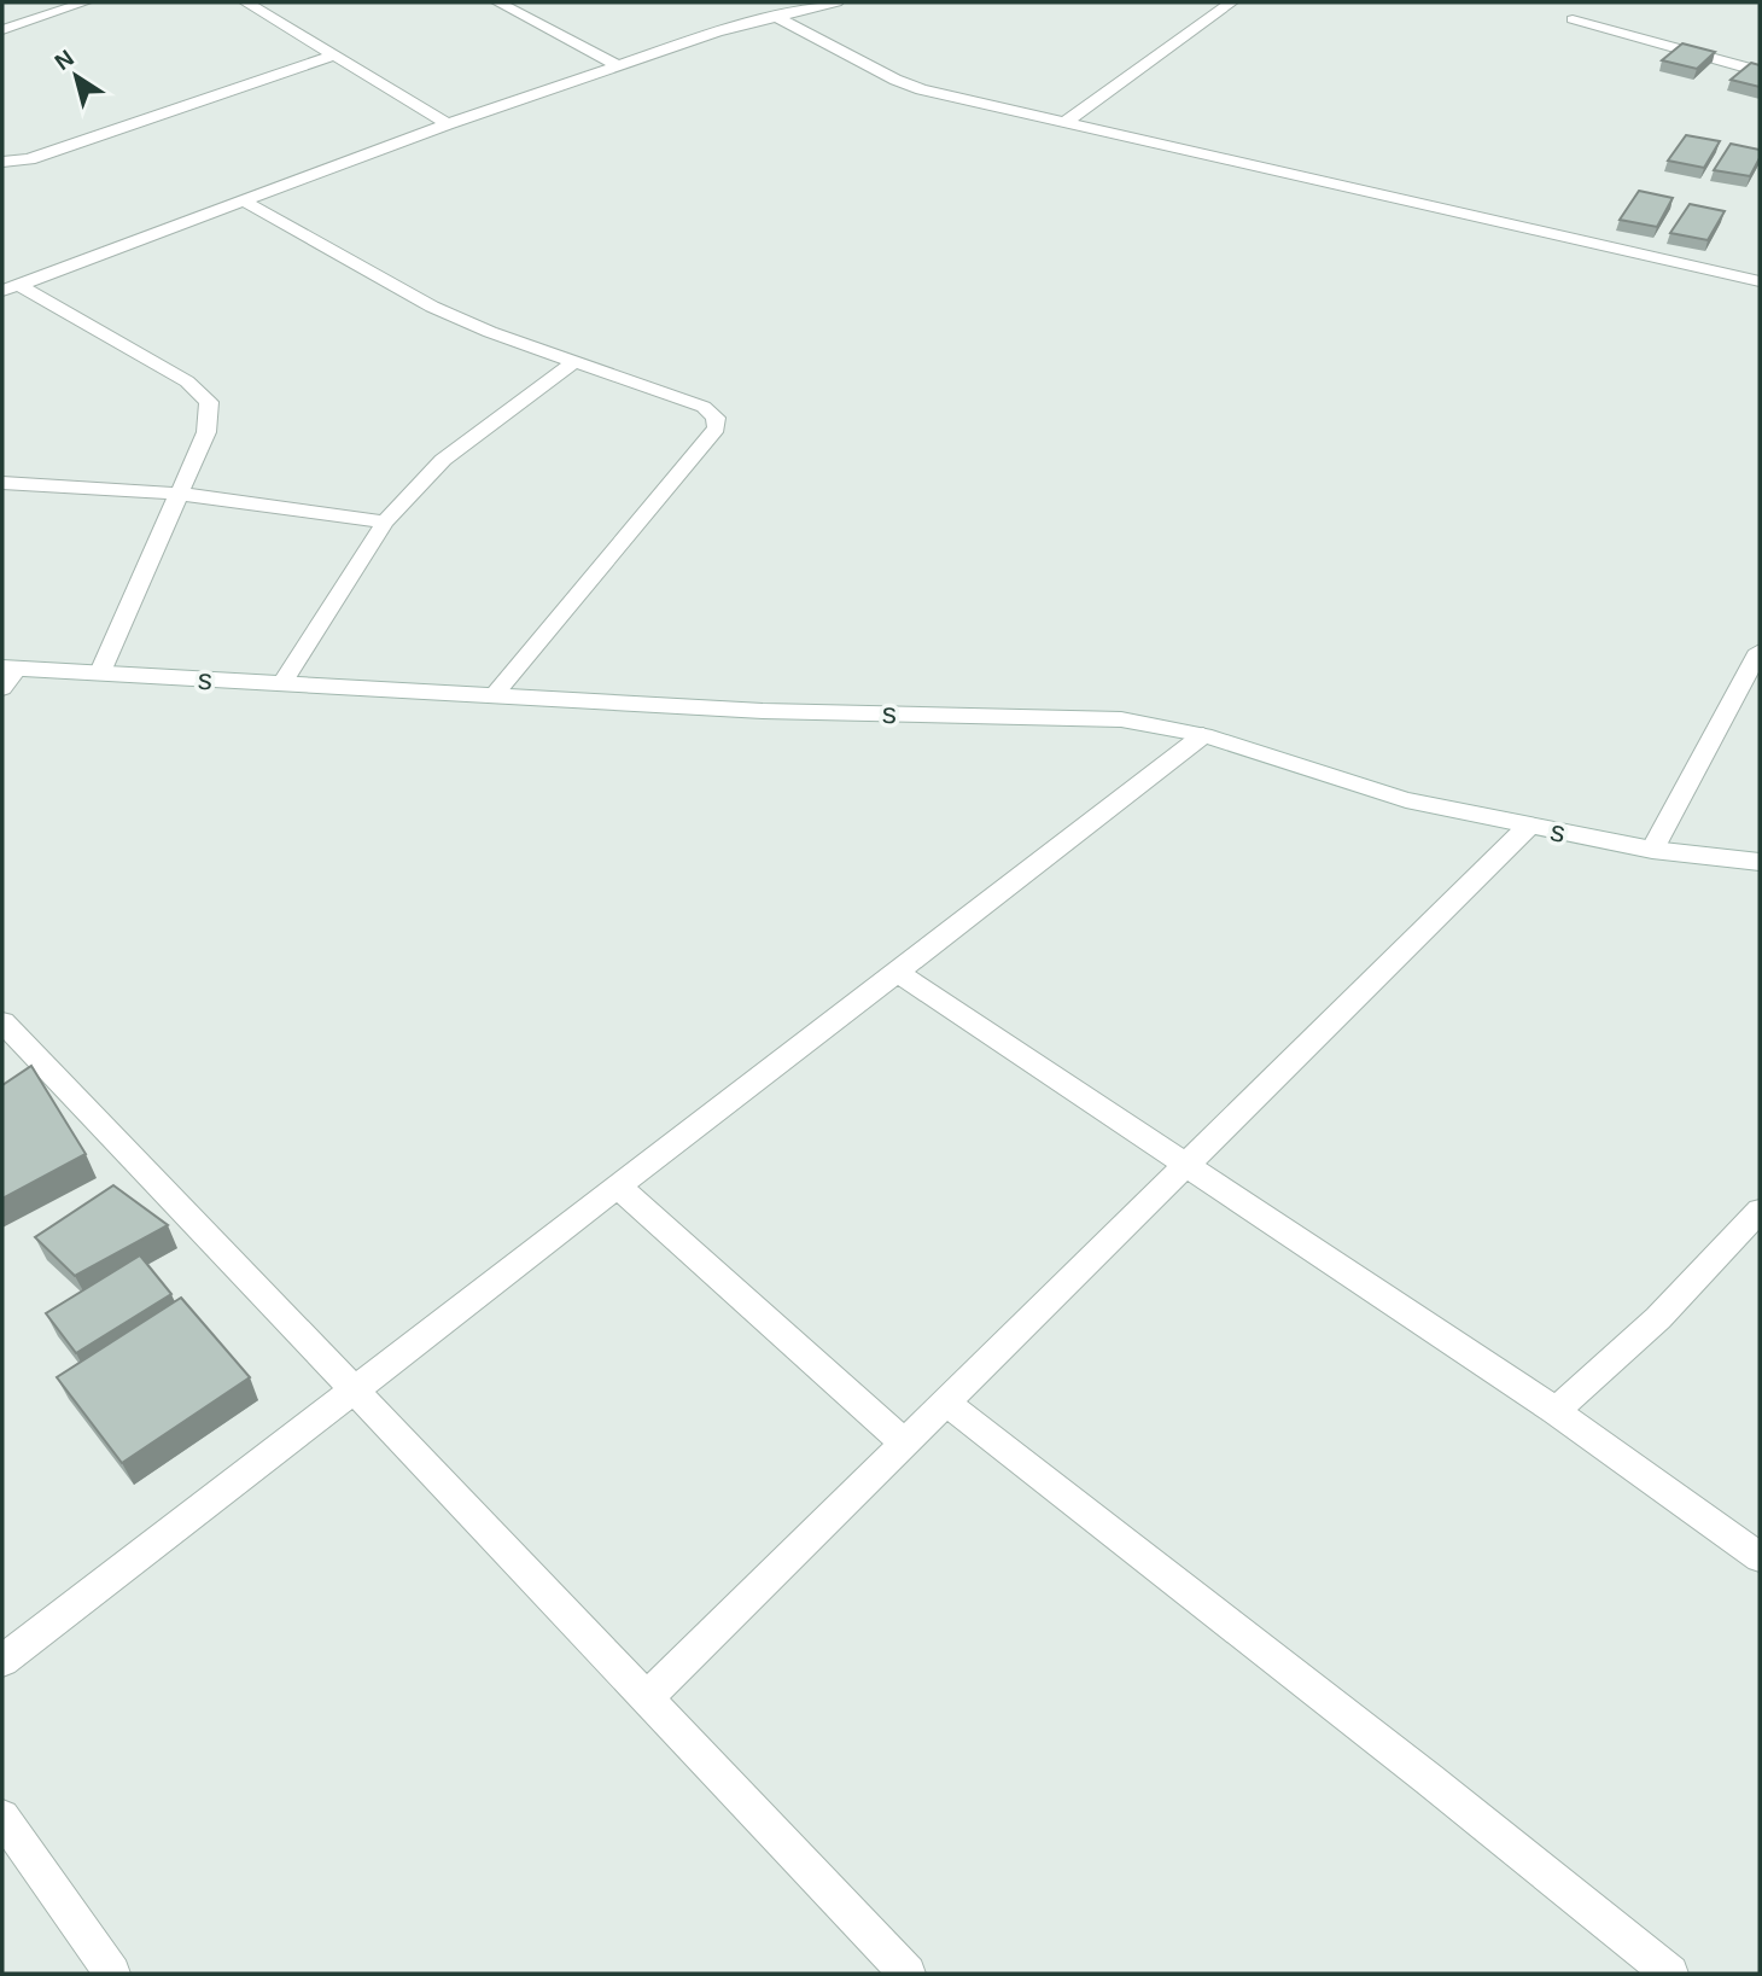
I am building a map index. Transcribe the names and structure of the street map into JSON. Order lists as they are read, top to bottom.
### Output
{
  "streets": {
    "street": ["s"]
  },
  "north": "top left"
}
